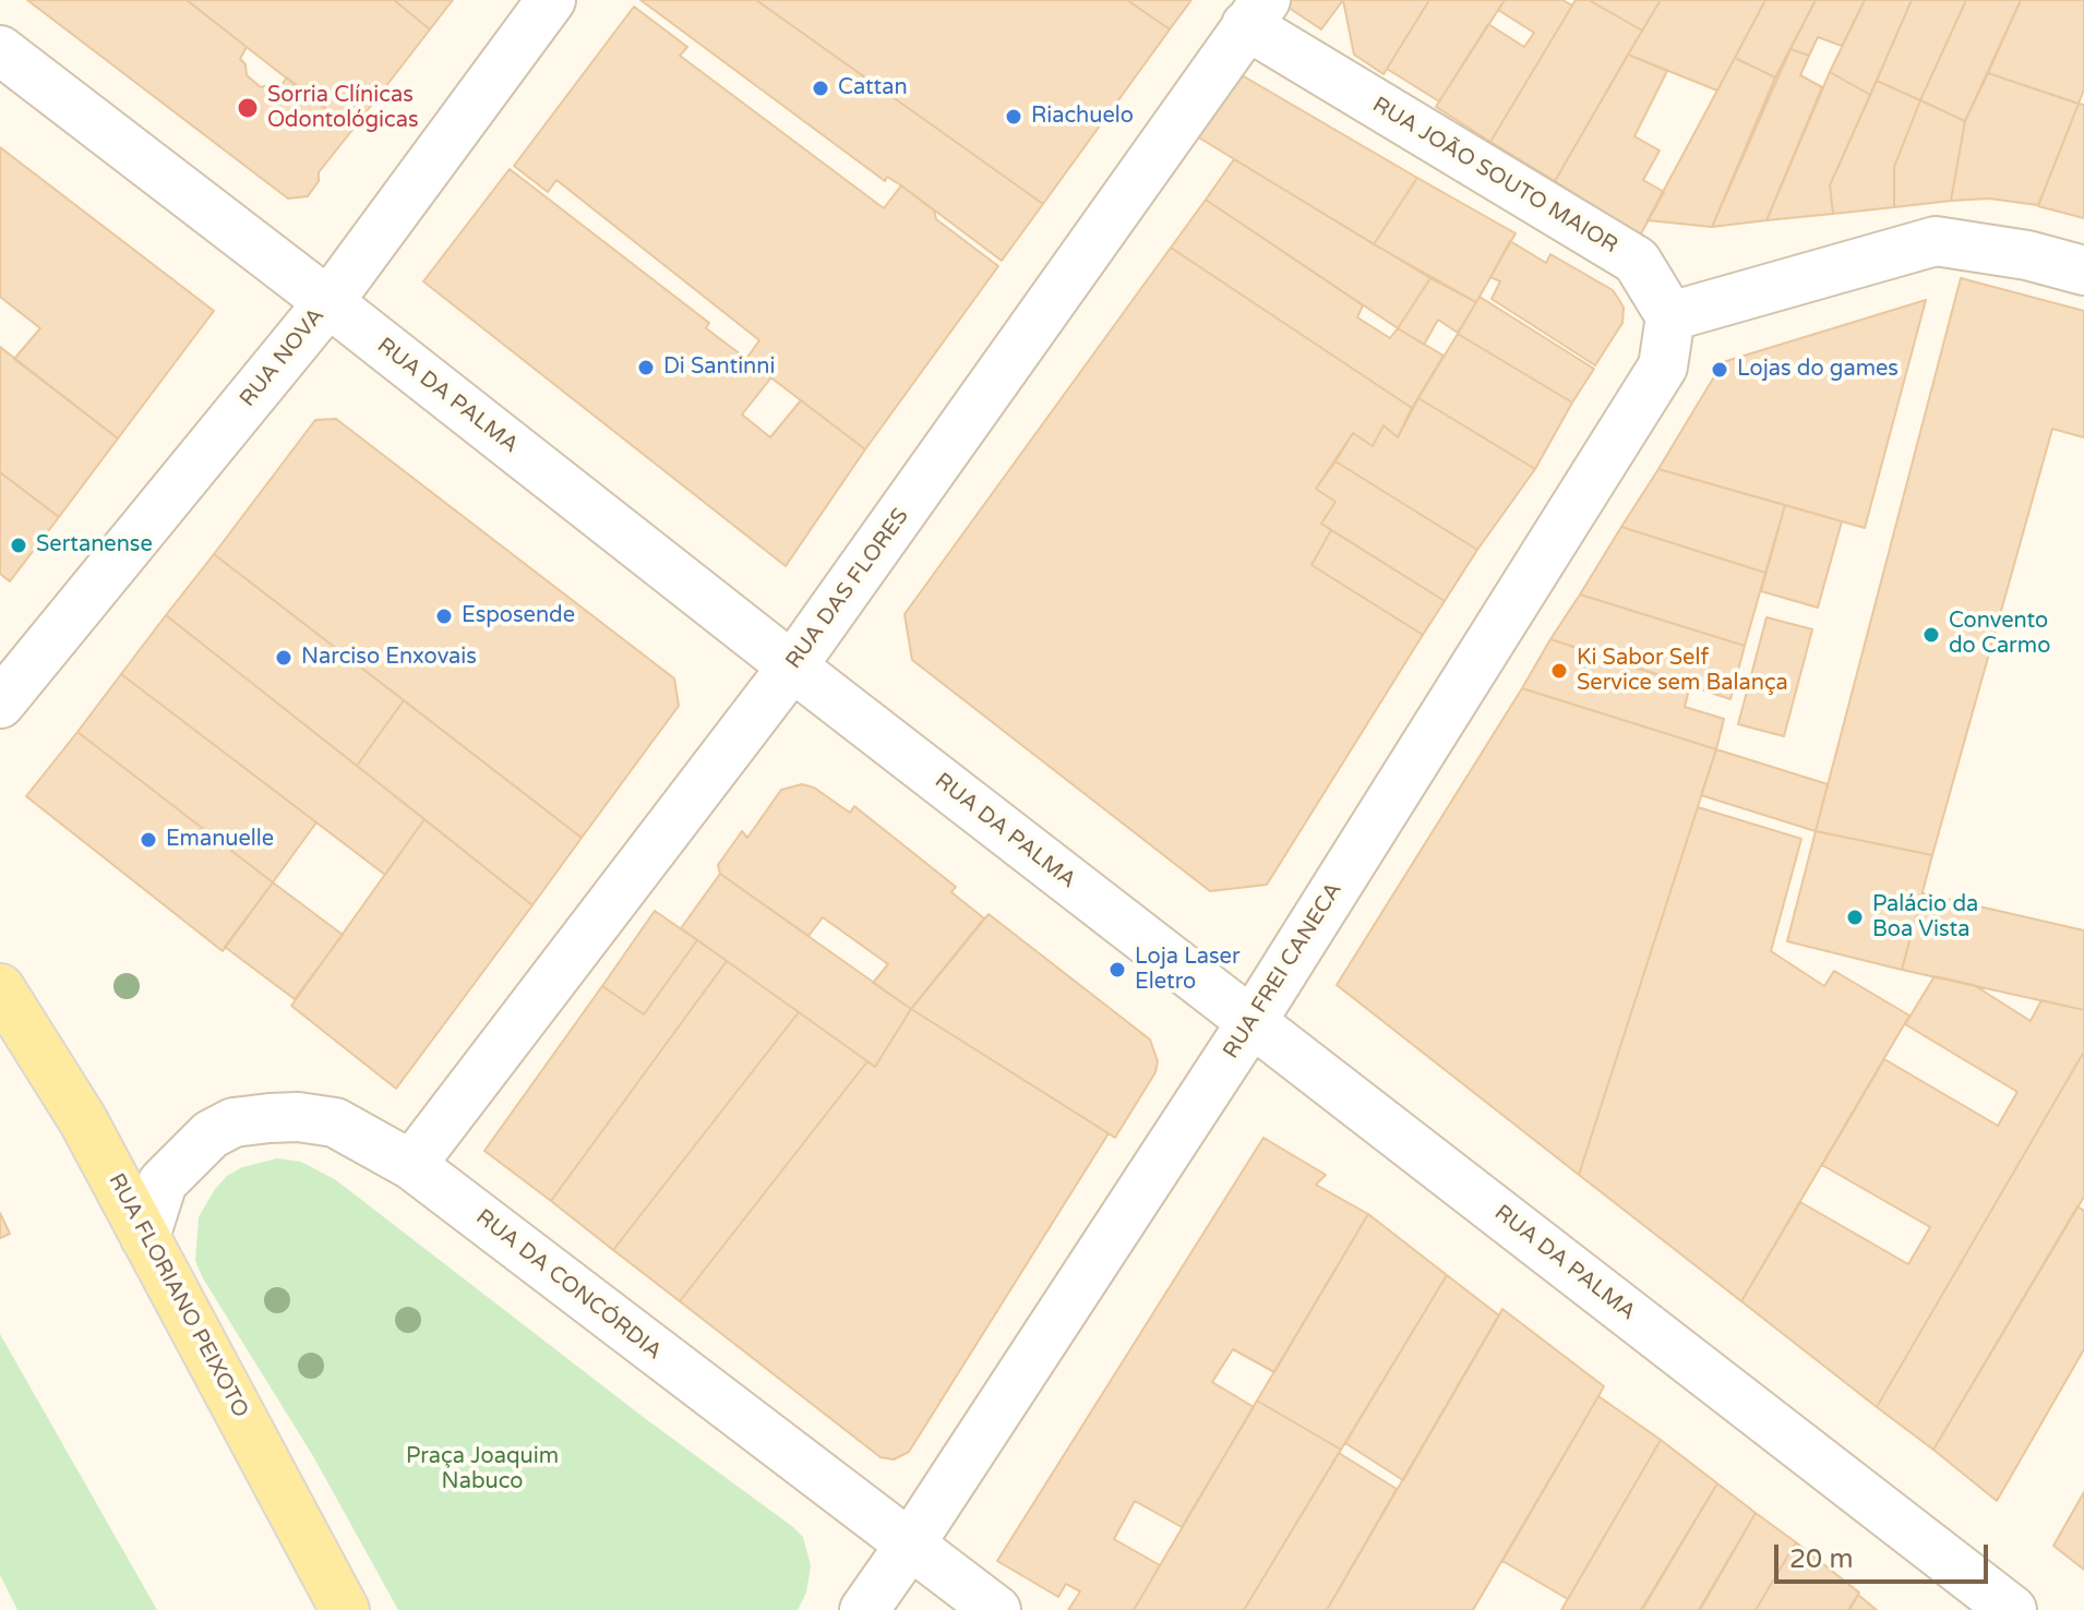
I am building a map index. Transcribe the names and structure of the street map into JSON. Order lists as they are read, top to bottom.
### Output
{
  "streets": {
    "main road": ["RUA FLORIANO PEIXOTO"],
    "street": [
      "RUA JOÃO SOUTO MAIOR",
      "RUA NOVA",
      "RUA DA PALMA",
      "RUA DAS FLORES",
      "RUA FREI CANECA",
      "RUA DA CONCÓRDIA"
    ]
  },
  "crossings": [
    ["RUA JOÃO SOUTO MAIOR", "RUA DAS FLORES"],
    ["RUA JOÃO SOUTO MAIOR", "RUA FREI CANECA"],
    ["RUA NOVA", "RUA DA PALMA"],
    ["RUA DA PALMA", "RUA DAS FLORES"],
    ["RUA DA PALMA", "RUA FREI CANECA"],
    ["RUA DAS FLORES", "RUA DA CONCÓRDIA"],
    ["RUA FREI CANECA", "RUA DA CONCÓRDIA"],
    ["RUA DA CONCÓRDIA", "RUA FLORIANO PEIXOTO"]
  ],
  "parks": ["Praça Joaquim Nabuco"],
  "places": [
    "Cattan",
    "Sorria Clínicas Odontológicas",
    "Riachuelo",
    "Di Santinni",
    "Lojas do games",
    "Sertanense",
    "Esposende",
    "Convento do Carmo",
    "Narciso Enxovais",
    "Ki Sabor Self Service sem Balança",
    "Emanuelle",
    "Palácio da Boa Vista",
    "Loja Laser Eletro"
  ],
  "scale_bar": "20 m"
}
